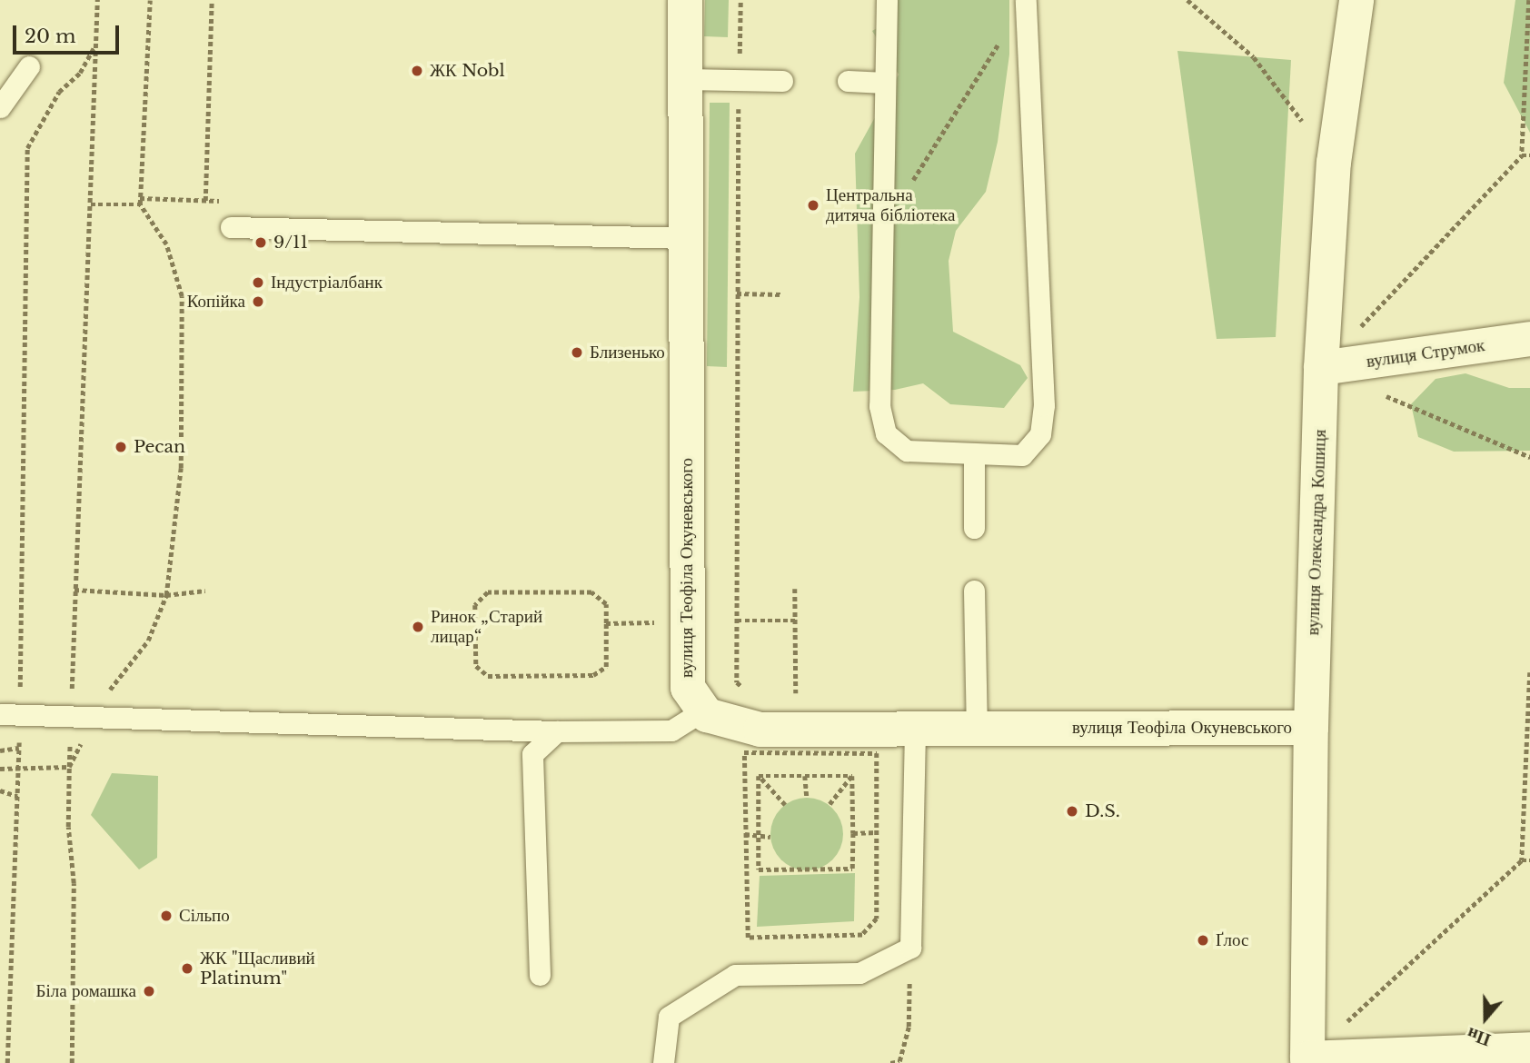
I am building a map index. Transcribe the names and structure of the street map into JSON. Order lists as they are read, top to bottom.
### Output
{
  "streets": {
    "street": ["вулиця Струмок", "вулиця Олександра Кошиця", "вулиця Теофіла Окуневського"]
  },
  "crossings": [
    ["вулиця Струмок", "вулиця Олександра Кошиця"],
    ["вулиця Олександра Кошиця", "вулиця Теофіла Окуневського"]
  ],
  "places": [
    "ЖК Nobl",
    "Центральна дитяча бібліотека",
    "9/11",
    "Індустріалбанк",
    "Копійка",
    "Близенько",
    "Pecan",
    "Ринок „Старий лицар“",
    "D.S.",
    "Сільпо",
    "Ґлос",
    "ЖК \"Щасливий Platinum\"",
    "Біла ромашка"
  ],
  "scale_bar": "20 m",
  "north": "bottom"
}
